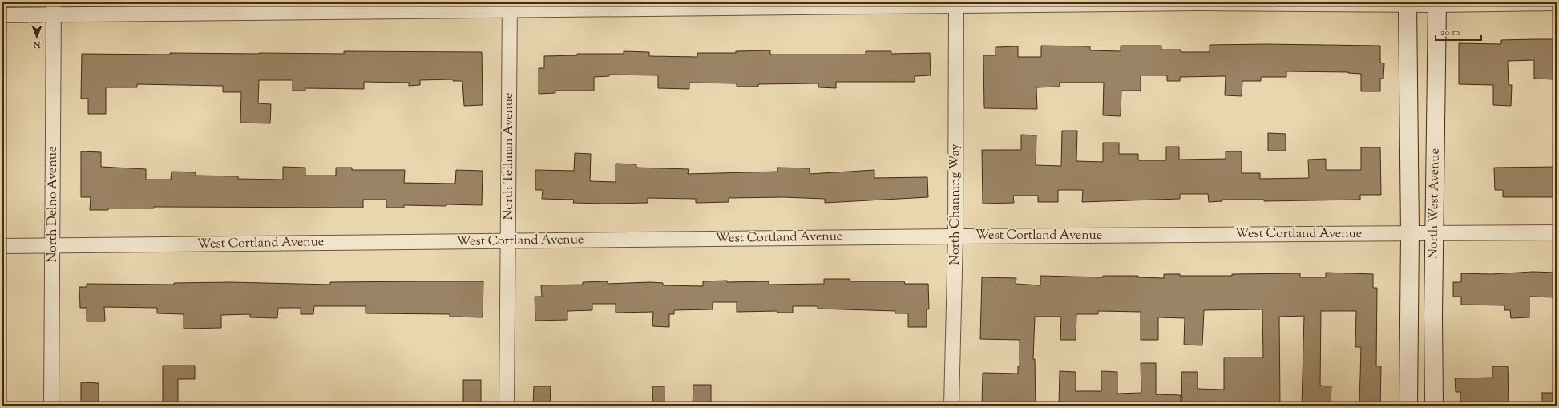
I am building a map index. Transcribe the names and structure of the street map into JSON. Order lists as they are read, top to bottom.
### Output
{
  "streets": {
    "main road": ["North West Avenue"],
    "street": [
      "North Teilman Avenue",
      "North Delno Avenue",
      "North Channing Way",
      "West Cortland Avenue"
    ]
  },
  "crossings": [
    ["North Teilman Avenue", "West Cortland Avenue"],
    ["North West Avenue", "West Cortland Avenue"],
    ["North Delno Avenue", "West Cortland Avenue"],
    ["North Channing Way", "West Cortland Avenue"]
  ],
  "scale_bar": "20 m",
  "north": "bottom"
}
